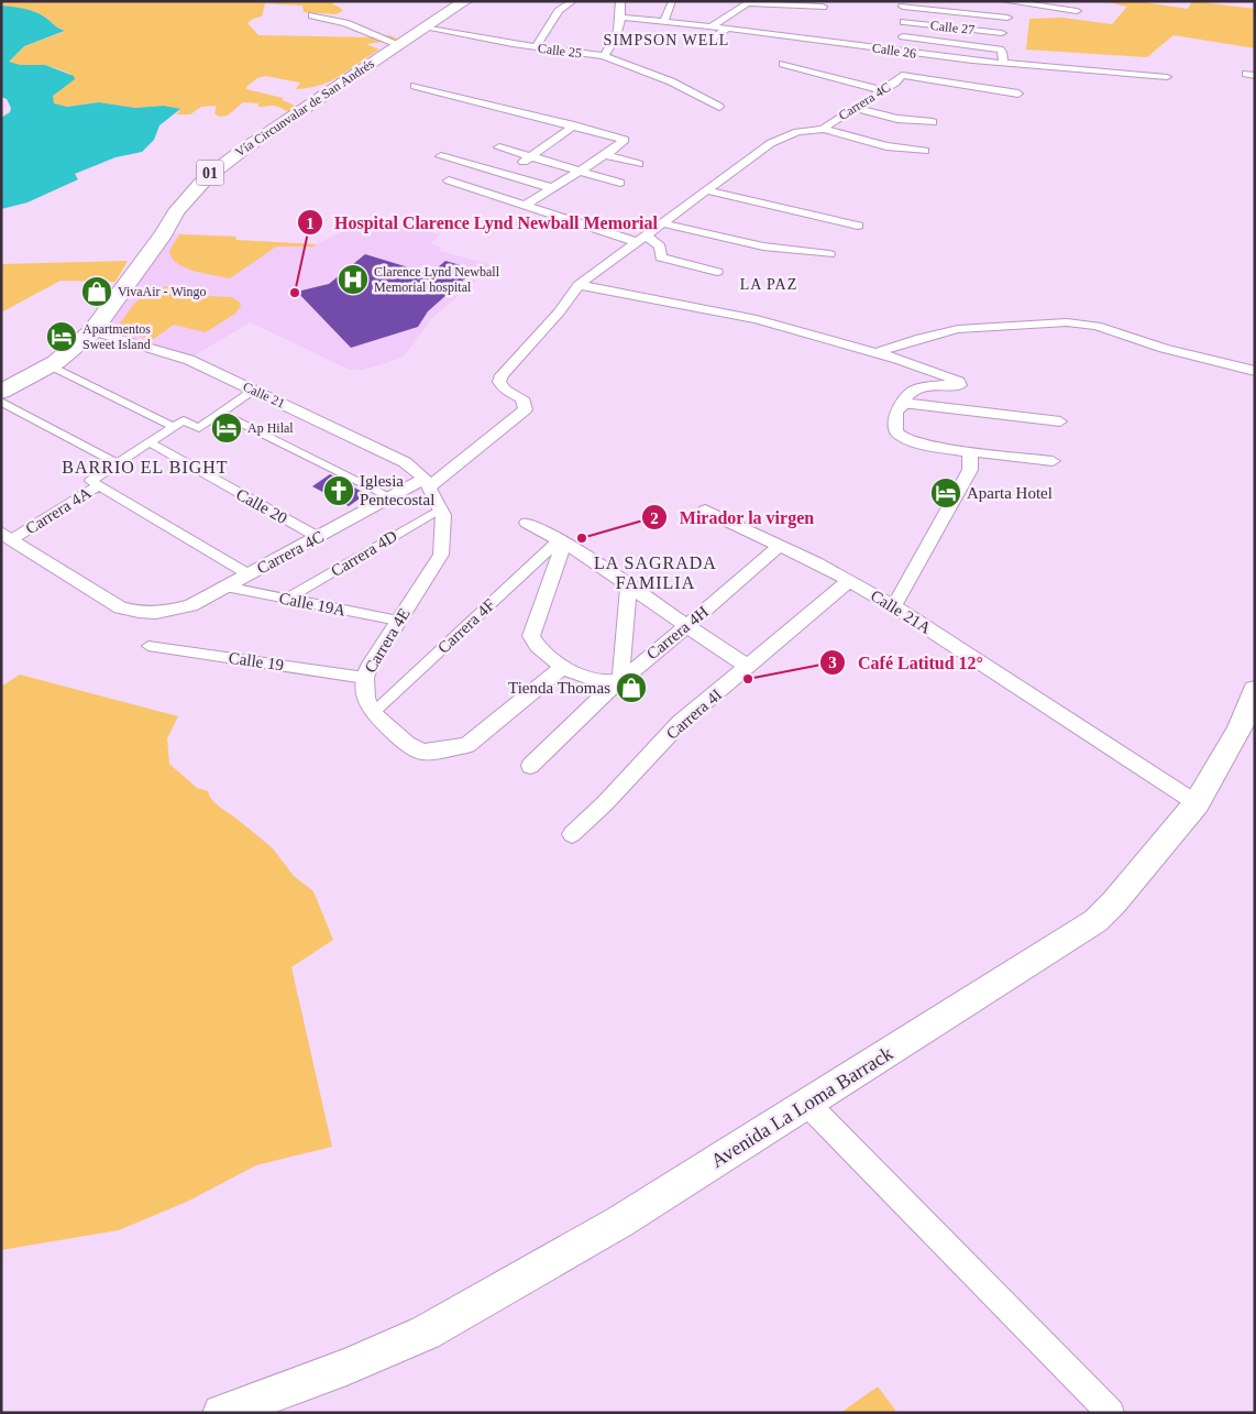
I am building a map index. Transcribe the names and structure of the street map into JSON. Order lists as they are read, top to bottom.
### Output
{
  "streets": {
    "highway": ["Vía Circunvalar de San Andrés", "01"],
    "main road": ["Avenida La Loma Barrack"],
    "street": [
      "Calle 27",
      "Calle 25",
      "Calle 26",
      "Carrera 4C",
      "Calle 21",
      "Calle 20",
      "Carrera 4A",
      "Carrera 4D",
      "Calle 19A",
      "Calle 21A",
      "Carrera 4F",
      "Carrera 4H",
      "Carrera 4E",
      "Calle 19",
      "Carrera 4I"
    ]
  },
  "crossings": [
    ["Calle 25", "Vía Circunvalar de San Andrés"],
    ["Calle 26", "Carrera 4C"],
    ["Carrera 4C", "Calle 21"],
    ["Carrera 4C", "Calle 20"],
    ["Carrera 4C", "Carrera 4A"],
    ["Carrera 4C", "Calle 19A"],
    ["Carrera 4C", "Carrera 4E"],
    ["Vía Circunvalar de San Andrés", "Calle 21"],
    ["Calle 21", "Carrera 4E"],
    ["Calle 20", "Carrera 4A"],
    ["Carrera 4D", "Calle 19A"],
    ["Carrera 4D", "Carrera 4E"],
    ["Calle 19A", "Carrera 4E"],
    ["Calle 21A", "Carrera 4H"],
    ["Calle 21A", "Carrera 4I"],
    ["Calle 21A", "Avenida La Loma Barrack"],
    ["Carrera 4F", "Carrera 4E"],
    ["Carrera 4E", "Calle 19"]
  ],
  "districts": [
    "SIMPSON WELL",
    "LA PAZ",
    "BARRIO EL BIGHT",
    "LA SAGRADA FAMILIA"
  ],
  "places": {
    "hospital": ["Clarence Lynd Newball Memorial hospital"],
    "shop": ["VivaAir - Wingo", "Tienda Thomas"],
    "other": ["Hospital Clarence Lynd Newball Memorial", "Mirador la virgen", "Café Latitud 12°"],
    "hotel": ["Apartmentos Sweet Island", "Ap Hilal", "Aparta Hotel"],
    "church": ["Iglesia Pentecostal"]
  }
}
